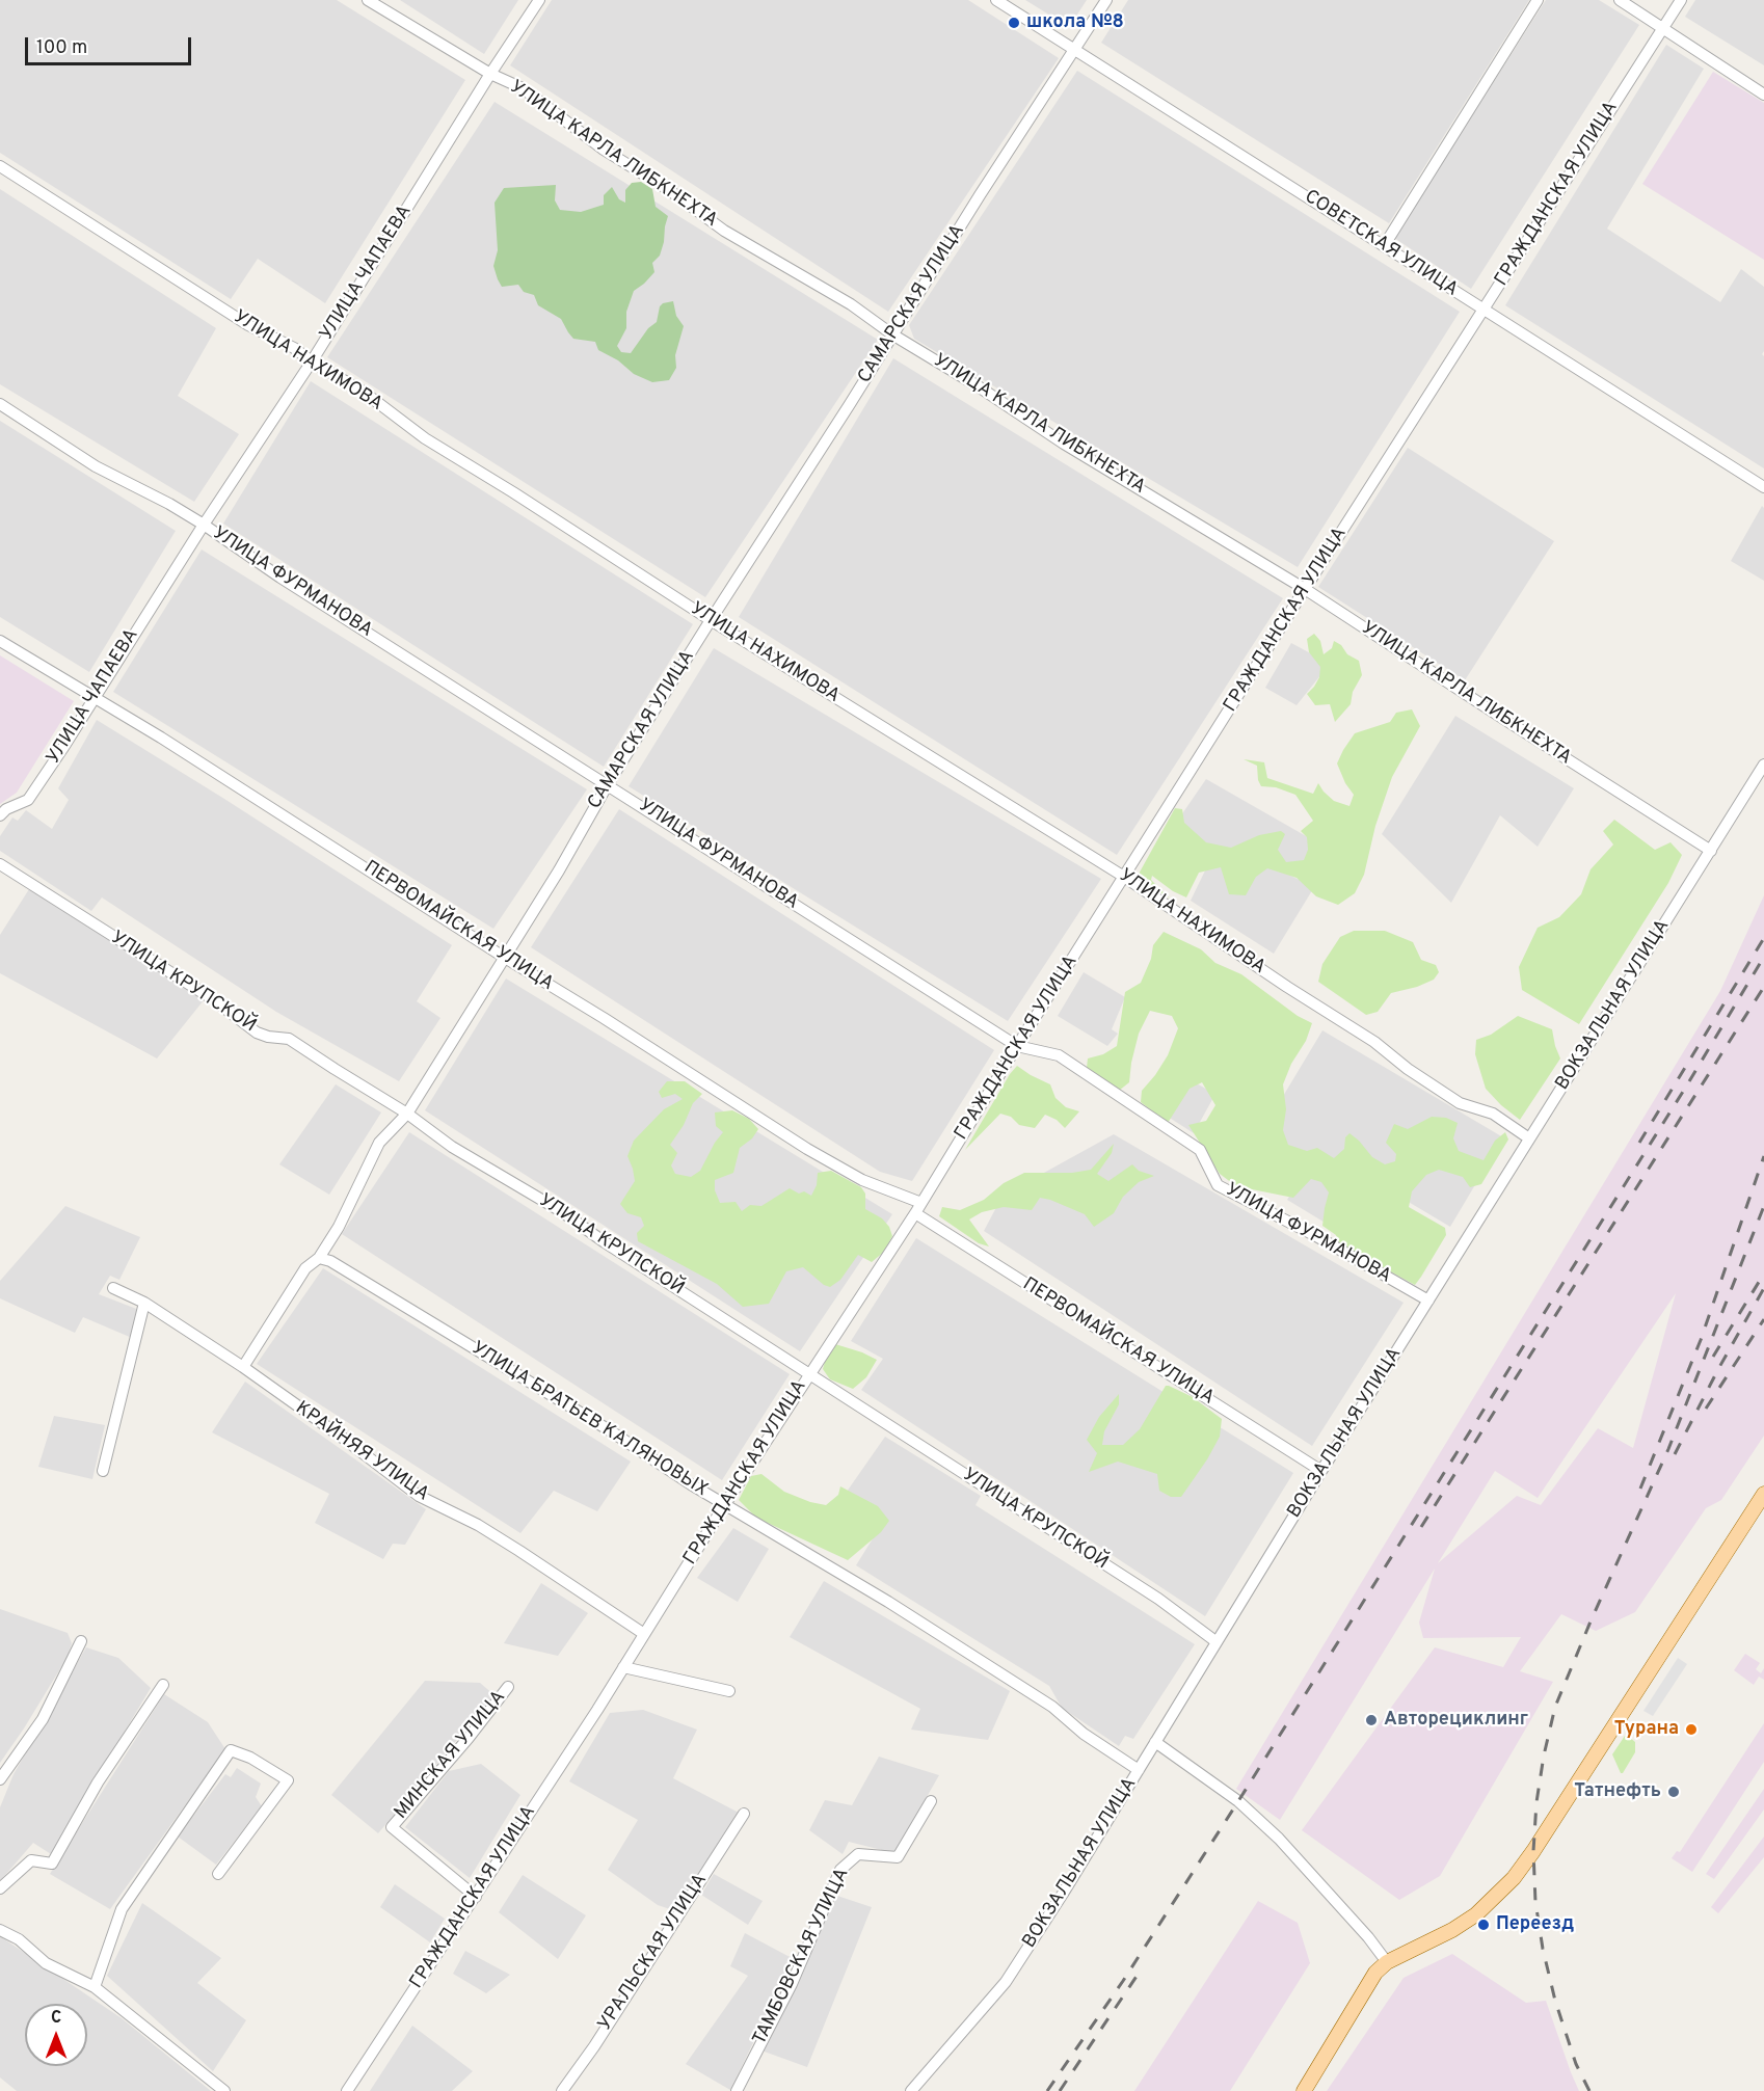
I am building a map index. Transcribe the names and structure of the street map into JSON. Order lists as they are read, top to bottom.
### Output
{
  "streets": {
    "street": [
      "УЛИЦА КАРЛА ЛИБКНЕХТА",
      "ГРАЖДАНСКАЯ УЛИЦА",
      "СОВЕТСКАЯ УЛИЦА",
      "УЛИЦА ЧАПАЕВА",
      "САМАРСКАЯ УЛИЦА",
      "УЛИЦА НАХИМОВА",
      "УЛИЦА ФУРМАНОВА",
      "ПЕРВОМАЙСКАЯ УЛИЦА",
      "УЛИЦА КРУПСКОЙ",
      "ВОКЗАЛЬНАЯ УЛИЦА",
      "УЛИЦА БРАТЬЕВ КАЛЯНОВЫХ",
      "КРАЙНЯЯ УЛИЦА",
      "МИНСКАЯ УЛИЦА",
      "УРАЛЬСКАЯ УЛИЦА",
      "ТАМБОВСКАЯ УЛИЦА"
    ]
  },
  "crossings": [
    ["УЛИЦА КАРЛА ЛИБКНЕХТА", "ГРАЖДАНСКАЯ УЛИЦА"],
    ["УЛИЦА КАРЛА ЛИБКНЕХТА", "УЛИЦА ЧАПАЕВА"],
    ["УЛИЦА КАРЛА ЛИБКНЕХТА", "САМАРСКАЯ УЛИЦА"],
    ["УЛИЦА КАРЛА ЛИБКНЕХТА", "ВОКЗАЛЬНАЯ УЛИЦА"],
    ["ГРАЖДАНСКАЯ УЛИЦА", "СОВЕТСКАЯ УЛИЦА"],
    ["ГРАЖДАНСКАЯ УЛИЦА", "УЛИЦА НАХИМОВА"],
    ["ГРАЖДАНСКАЯ УЛИЦА", "УЛИЦА ФУРМАНОВА"],
    ["ГРАЖДАНСКАЯ УЛИЦА", "ПЕРВОМАЙСКАЯ УЛИЦА"],
    ["ГРАЖДАНСКАЯ УЛИЦА", "УЛИЦА КРУПСКОЙ"],
    ["ГРАЖДАНСКАЯ УЛИЦА", "УЛИЦА БРАТЬЕВ КАЛЯНОВЫХ"],
    ["ГРАЖДАНСКАЯ УЛИЦА", "КРАЙНЯЯ УЛИЦА"],
    ["ГРАЖДАНСКАЯ УЛИЦА", "МИНСКАЯ УЛИЦА"],
    ["СОВЕТСКАЯ УЛИЦА", "САМАРСКАЯ УЛИЦА"],
    ["УЛИЦА ЧАПАЕВА", "УЛИЦА НАХИМОВА"],
    ["УЛИЦА ЧАПАЕВА", "УЛИЦА ФУРМАНОВА"],
    ["УЛИЦА ЧАПАЕВА", "ПЕРВОМАЙСКАЯ УЛИЦА"],
    ["САМАРСКАЯ УЛИЦА", "УЛИЦА НАХИМОВА"],
    ["САМАРСКАЯ УЛИЦА", "УЛИЦА ФУРМАНОВА"],
    ["САМАРСКАЯ УЛИЦА", "ПЕРВОМАЙСКАЯ УЛИЦА"],
    ["САМАРСКАЯ УЛИЦА", "УЛИЦА КРУПСКОЙ"],
    ["САМАРСКАЯ УЛИЦА", "УЛИЦА БРАТЬЕВ КАЛЯНОВЫХ"],
    ["САМАРСКАЯ УЛИЦА", "КРАЙНЯЯ УЛИЦА"],
    ["УЛИЦА НАХИМОВА", "ВОКЗАЛЬНАЯ УЛИЦА"],
    ["УЛИЦА ФУРМАНОВА", "ВОКЗАЛЬНАЯ УЛИЦА"],
    ["ПЕРВОМАЙСКАЯ УЛИЦА", "ВОКЗАЛЬНАЯ УЛИЦА"],
    ["УЛИЦА КРУПСКОЙ", "ВОКЗАЛЬНАЯ УЛИЦА"],
    ["ВОКЗАЛЬНАЯ УЛИЦА", "УЛИЦА БРАТЬЕВ КАЛЯНОВЫХ"]
  ],
  "places": [
    "школа №8",
    "Авторециклинг",
    "Турана",
    "Татнефть",
    "Переезд"
  ],
  "scale_bar": "100 m",
  "north": "top"
}
